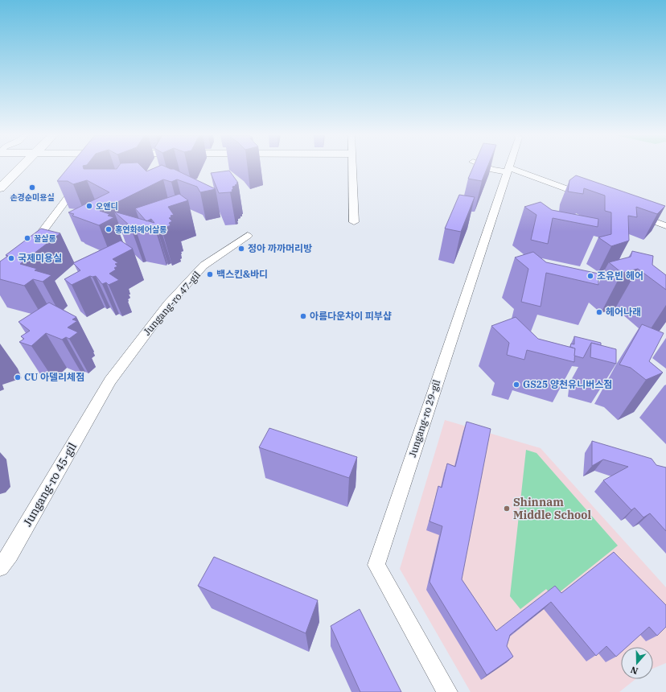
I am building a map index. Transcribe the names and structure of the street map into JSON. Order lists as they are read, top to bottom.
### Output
{
  "streets": {
    "street": ["Jungang-ro 47-gil", "Jungang-ro 29-gil", "Jungang-ro 45-gil"]
  },
  "crossings": [
    ["Jungang-ro 47-gil", "Jungang-ro 45-gil"]
  ],
  "places": [
    "손경순미용실",
    "오앤디",
    "홍연화헤어살롱",
    "꿀살롱",
    "정아 까까머리방",
    "국제미용실",
    "백스킨&바디",
    "조유빈 헤어",
    "헤어나래",
    "아름다운차이 피부샵",
    "CU 아델리체점",
    "GS25 양천유니버스점",
    "Shinnam Middle School"
  ],
  "north": "bottom"
}
